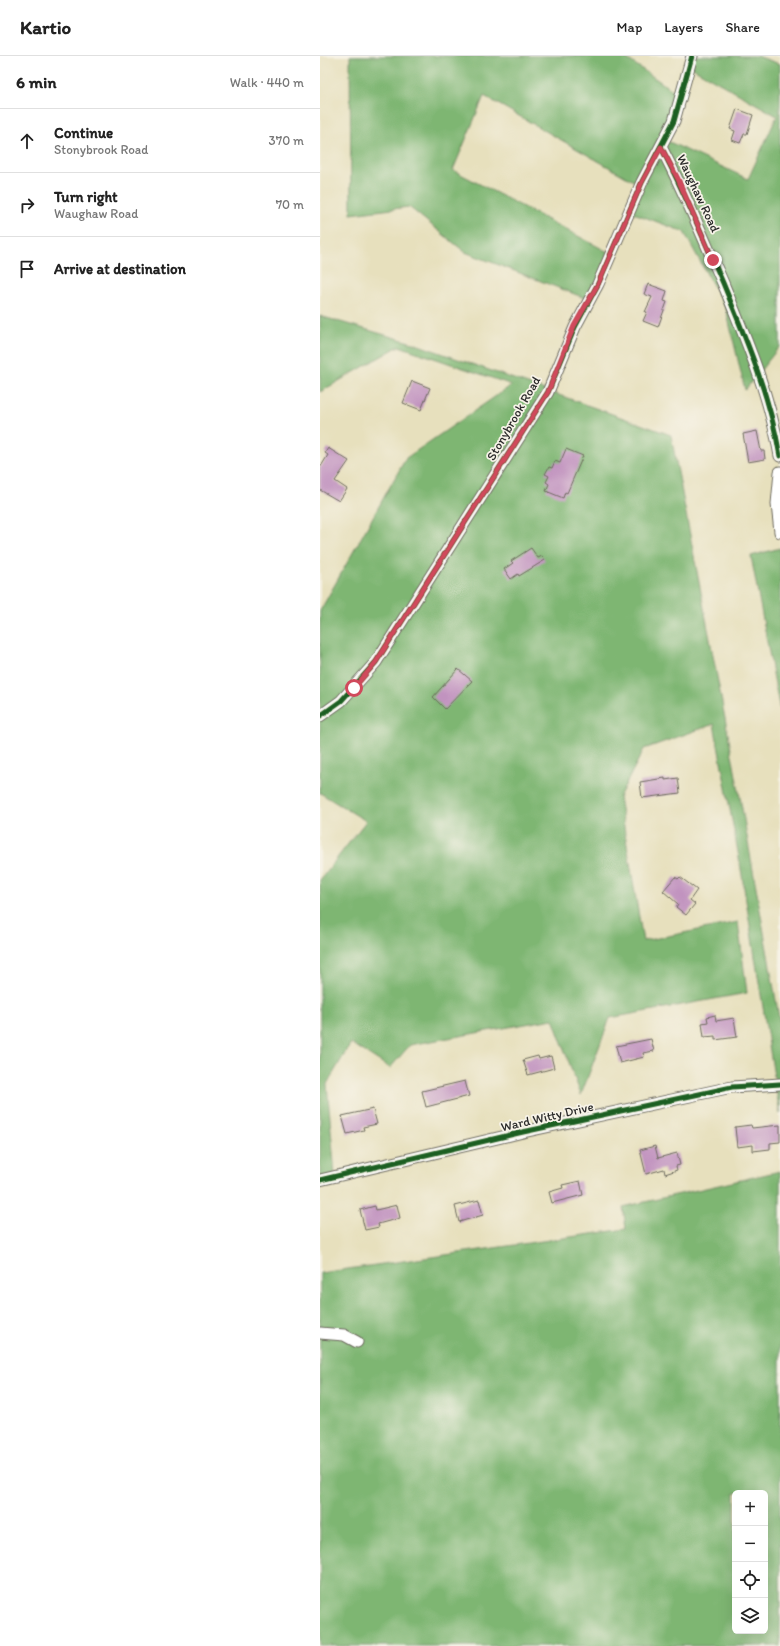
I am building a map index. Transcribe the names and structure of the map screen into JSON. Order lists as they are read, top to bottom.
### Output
{
  "streets": {
    "street": ["Waughaw Road", "Stonybrook Road", "Ward Witty Drive"]
  },
  "crossings": [
    ["Waughaw Road", "Stonybrook Road"]
  ],
  "page": {
    "header": "Kartio",
    "nav": ["Map", "Layers", "Share"],
    "heading": ["6 min", "Walk · 440 m"],
    "list": [
      ["Continue", "Stonybrook Road", "370 m"],
      ["Turn right", "Waughaw Road", "70 m"],
      "Arrive at destination"
    ],
    "map_buttons": ["+", "−"]
  }
}
